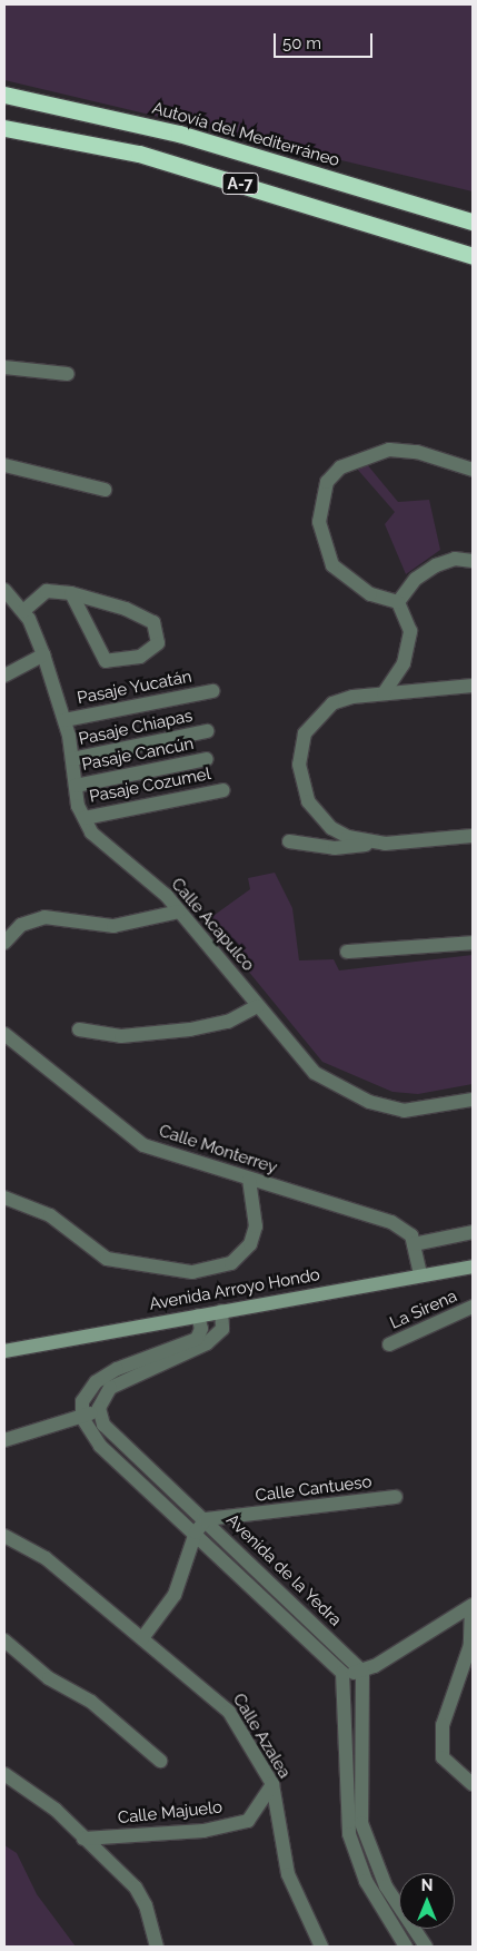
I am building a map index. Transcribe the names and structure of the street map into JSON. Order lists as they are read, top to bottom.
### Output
{
  "streets": {
    "highway": ["Autovía del Mediterráneo", "A-7"],
    "main road": ["Avenida Arroyo Hondo"],
    "street": [
      "Pasaje Yucatán",
      "Pasaje Chiapas",
      "Pasaje Cancún",
      "Pasaje Cozumel",
      "Calle Acapulco",
      "Calle Monterrey",
      "La Sirena",
      "Calle Cantueso",
      "Avenida de la Yedra",
      "Calle Azalea",
      "Calle Majuelo"
    ]
  },
  "crossings": [
    ["Pasaje Yucatán", "Calle Acapulco"],
    ["Pasaje Chiapas", "Calle Acapulco"],
    ["Pasaje Cancún", "Calle Acapulco"],
    ["Pasaje Cozumel", "Calle Acapulco"],
    ["Calle Cantueso", "Avenida de la Yedra"],
    ["Calle Azalea", "Calle Majuelo"]
  ],
  "scale_bar": "50 m",
  "north": "top"
}
